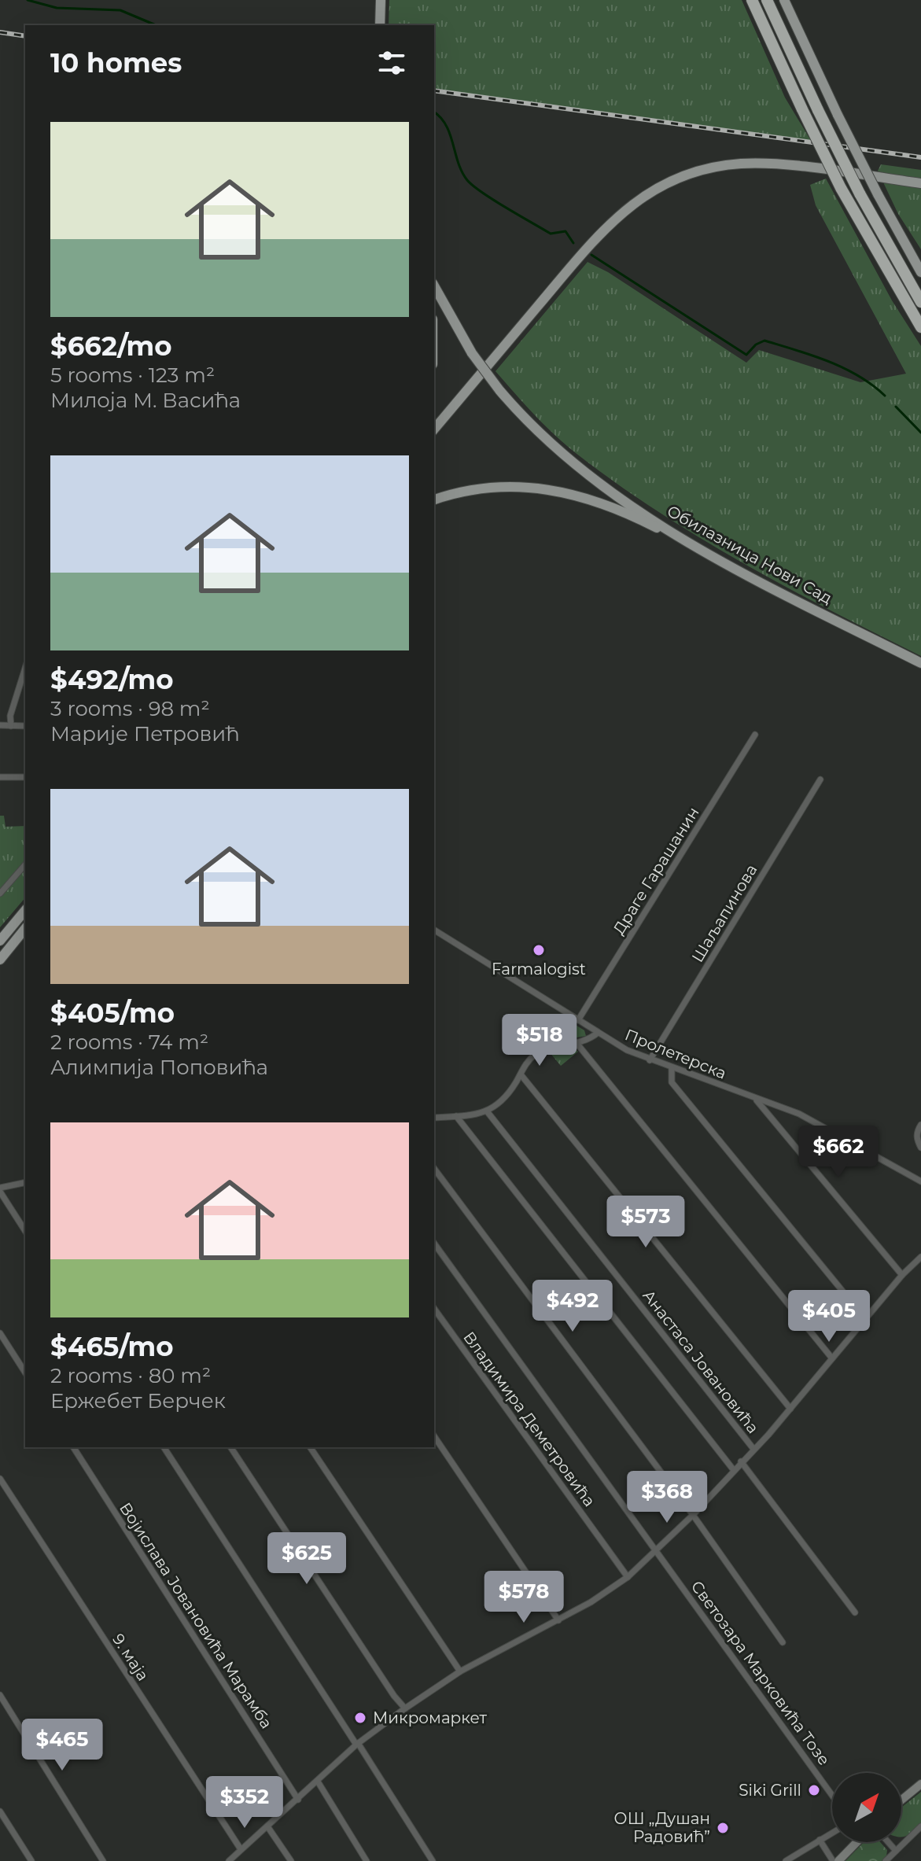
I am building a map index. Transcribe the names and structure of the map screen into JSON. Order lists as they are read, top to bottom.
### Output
{
  "streets": {
    "main road": ["Обилазница Нови Сад"],
    "street": [
      "Драге Гарашанин",
      "Шаљапинова",
      "Пролетерска",
      "Анастаса Јовановића",
      "Владимира Деметровића",
      "Војислава Јовановића Марамба",
      "9. маја",
      "Светозара Марковића Тозе"
    ]
  },
  "crossings": [
    ["Драге Гарашанин", "Пролетерска"],
    ["Шаљапинова", "Пролетерска"]
  ],
  "places": [
    "Farmalogist",
    "Микромаркет",
    "Siki Grill",
    "ОШ „Душан Радовић”"
  ],
  "north": "top right",
  "page": {
    "heading": "10 homes",
    "list": [
      {
        "name": "$662/mo",
        "note": "5 rooms · 123 m² · Милоја М. Васића"
      },
      {
        "name": "$492/mo",
        "note": "3 rooms · 98 m² · Марије Петровић"
      },
      {
        "name": "$405/mo",
        "note": "2 rooms · 74 m² · Алимпија Поповића"
      },
      {
        "name": "$465/mo",
        "note": "2 rooms · 80 m² · Ержебет Берчек"
      }
    ],
    "price": [
      "$518",
      "$662",
      "$573",
      "$492",
      "$405",
      "$368",
      "$625",
      "$578",
      "$465",
      "$352"
    ]
  }
}
